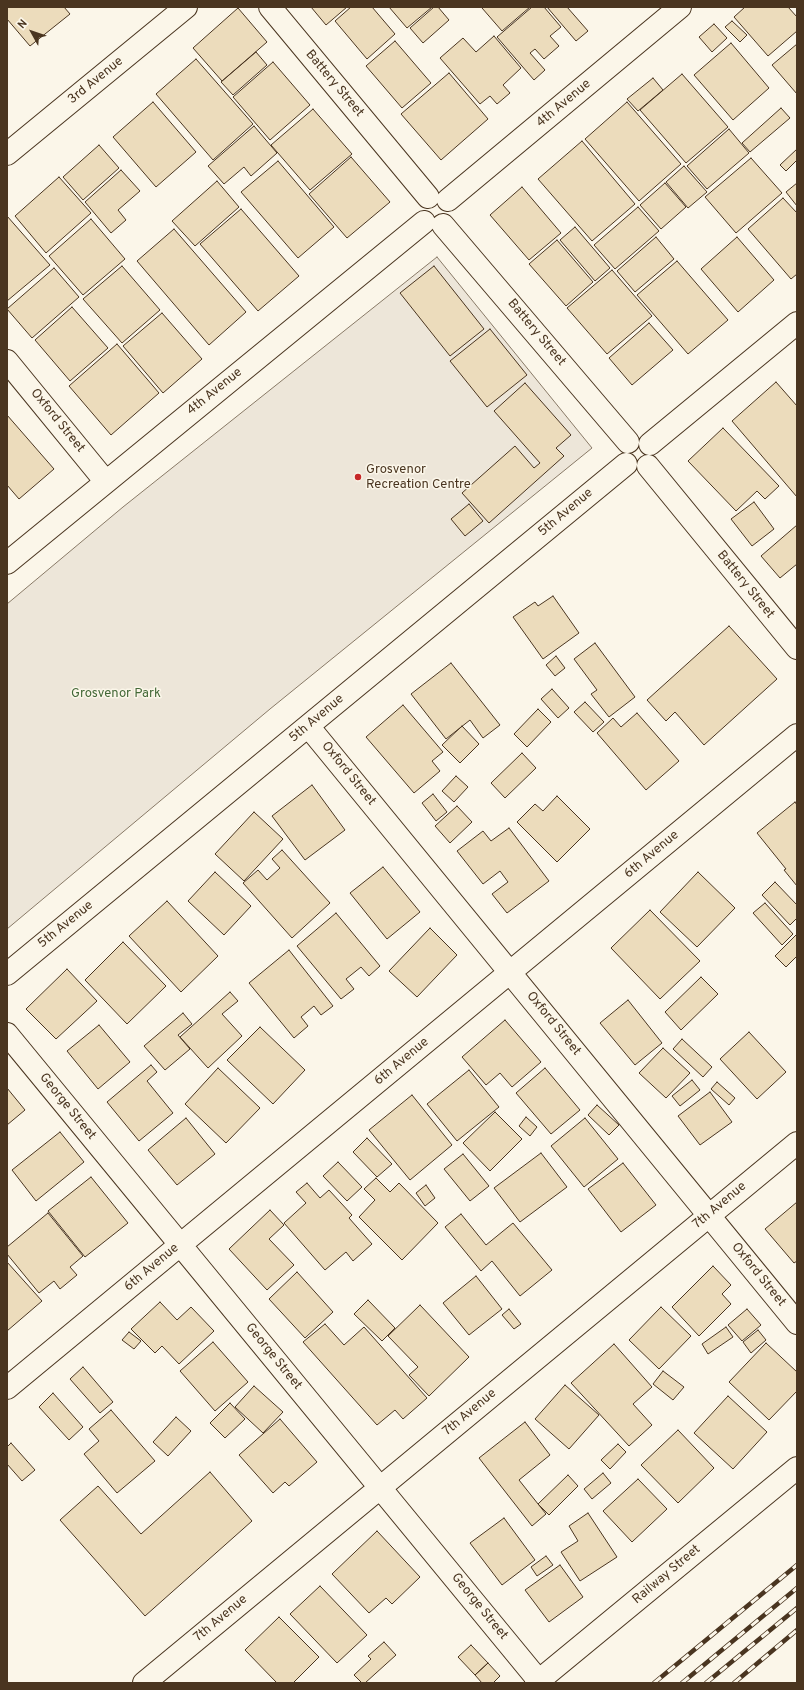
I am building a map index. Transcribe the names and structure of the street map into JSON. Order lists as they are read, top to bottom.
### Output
{
  "streets": {
    "street": [
      "3rd Avenue",
      "Battery Street",
      "4th Avenue",
      "Oxford Street",
      "5th Avenue",
      "6th Avenue",
      "George Street",
      "7th Avenue",
      "Railway Street"
    ]
  },
  "crossings": [
    ["Battery Street", "4th Avenue"],
    ["Battery Street", "5th Avenue"],
    ["4th Avenue", "Oxford Street"],
    ["Oxford Street", "5th Avenue"],
    ["Oxford Street", "6th Avenue"],
    ["Oxford Street", "7th Avenue"],
    ["6th Avenue", "George Street"],
    ["George Street", "7th Avenue"],
    ["George Street", "Railway Street"]
  ],
  "parks": ["Grosvenor Park"],
  "places": ["Grosvenor Recreation Centre"],
  "north": "top left"
}
